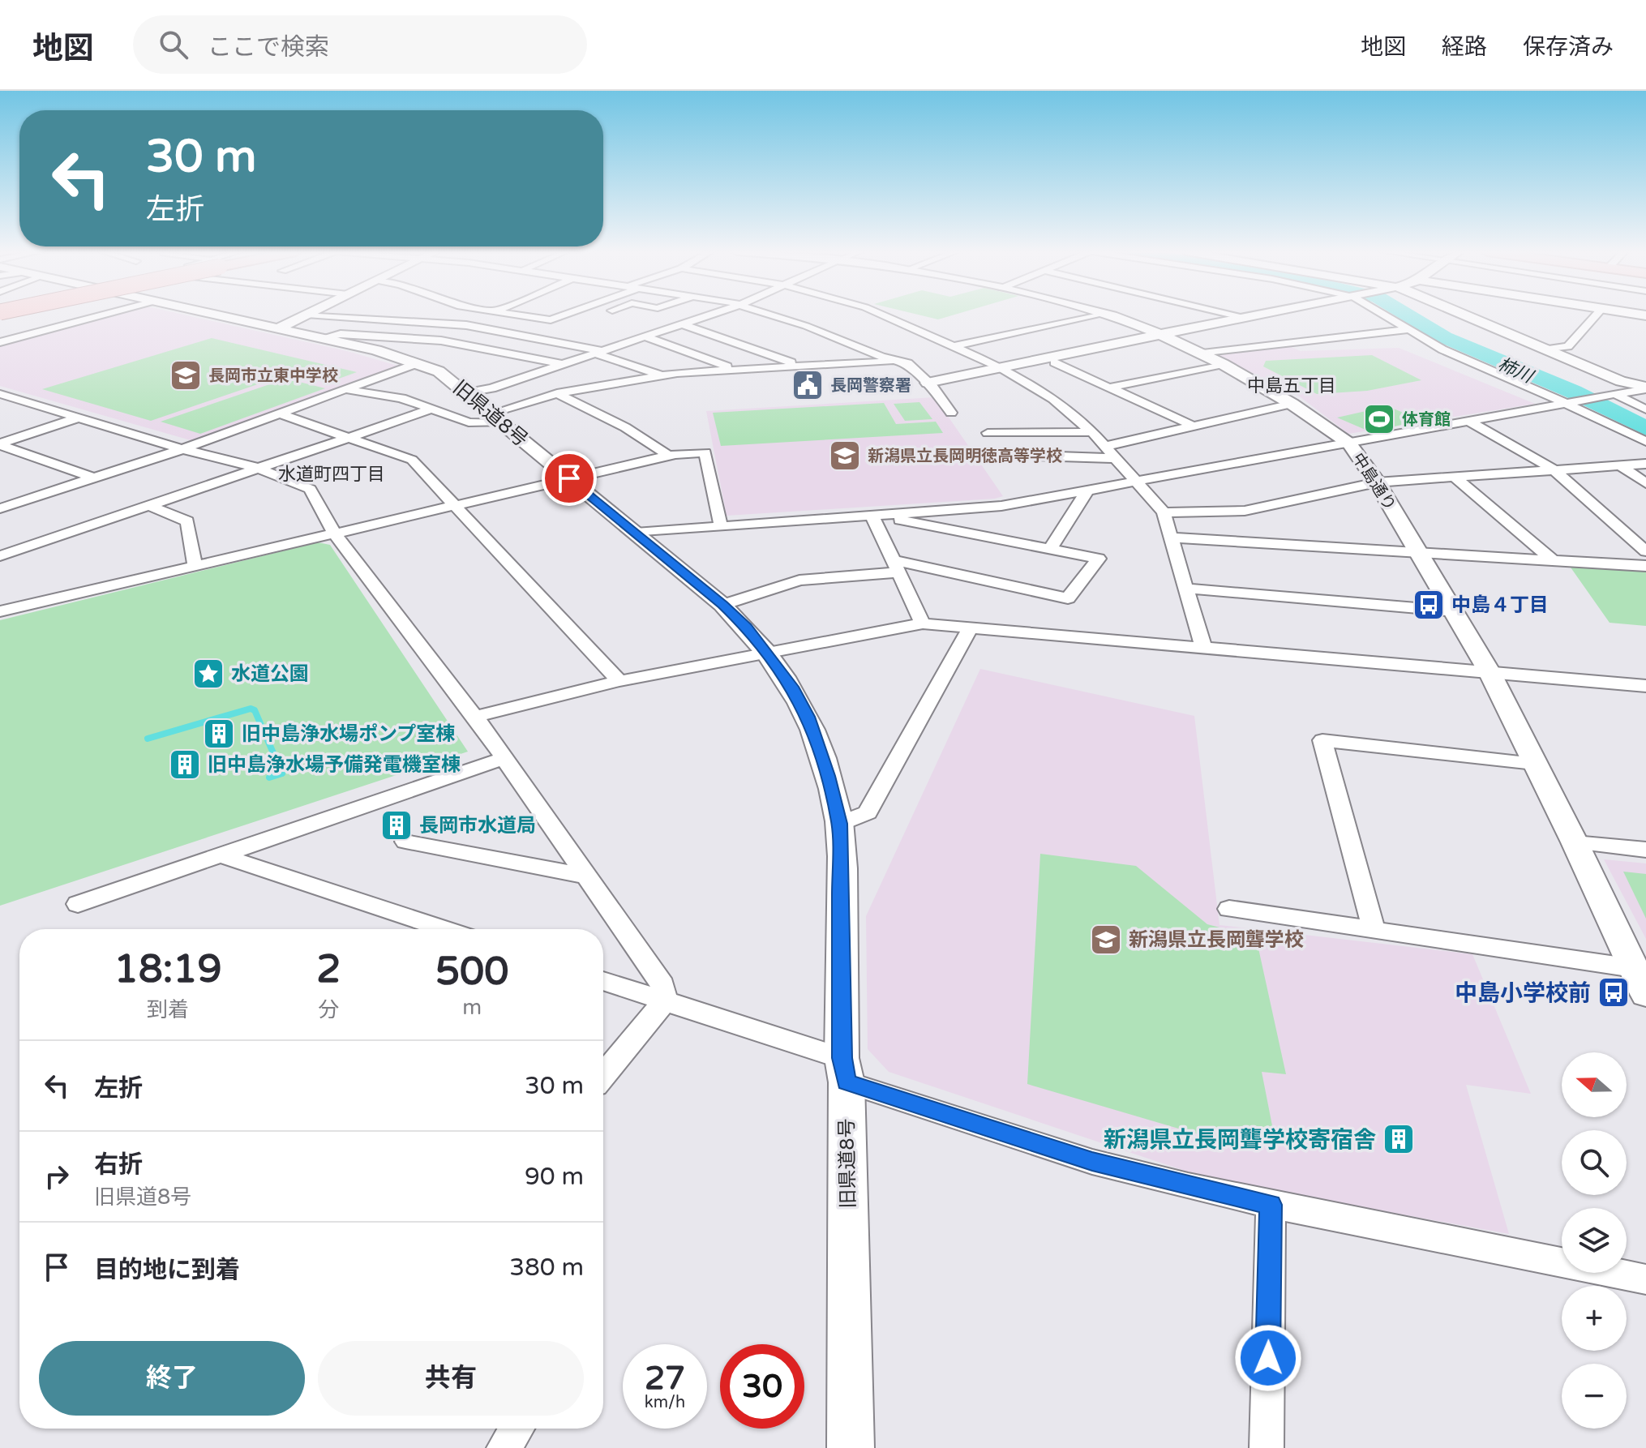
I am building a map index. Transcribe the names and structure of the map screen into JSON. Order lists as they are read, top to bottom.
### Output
{
  "streets": {
    "street": ["旧県道8号", "中島通り"]
  },
  "districts": ["中島五丁目", "水道町四丁目"],
  "water": ["柿川"],
  "places": {
    "school or university": ["長岡市立東中学校", "新潟県立長岡明徳高等学校", "新潟県立長岡聾学校"],
    "public building": ["長岡警察署"],
    "sports": ["体育館"],
    "bus stop": ["中島４丁目", "中島小学校前"],
    "place": ["水道公園"],
    "building": [
      "旧中島浄水場ポンプ室棟",
      "旧中島浄水場予備発電機室棟",
      "長岡市水道局",
      "新潟県立長岡聾学校寄宿舎"
    ]
  },
  "north": "left",
  "page": {
    "header": "地図",
    "search": "ここで検索",
    "nav": ["地図", "経路", "保存済み"],
    "turn": ["30 m", "左折"],
    "eta": [
      "18:19",
      "到着",
      "2",
      "分",
      "500",
      "m"
    ],
    "list": [
      {
        "name": "左折",
        "value": "30 m"
      },
      {
        "name": "右折",
        "note": "旧県道8号",
        "value": "90 m"
      },
      {
        "name": "目的地に到着",
        "value": "380 m"
      }
    ],
    "map_buttons": ["+", "−"],
    "buttons": ["終了", "共有"],
    "speed": "27 km/h",
    "limit": "30"
  }
}
